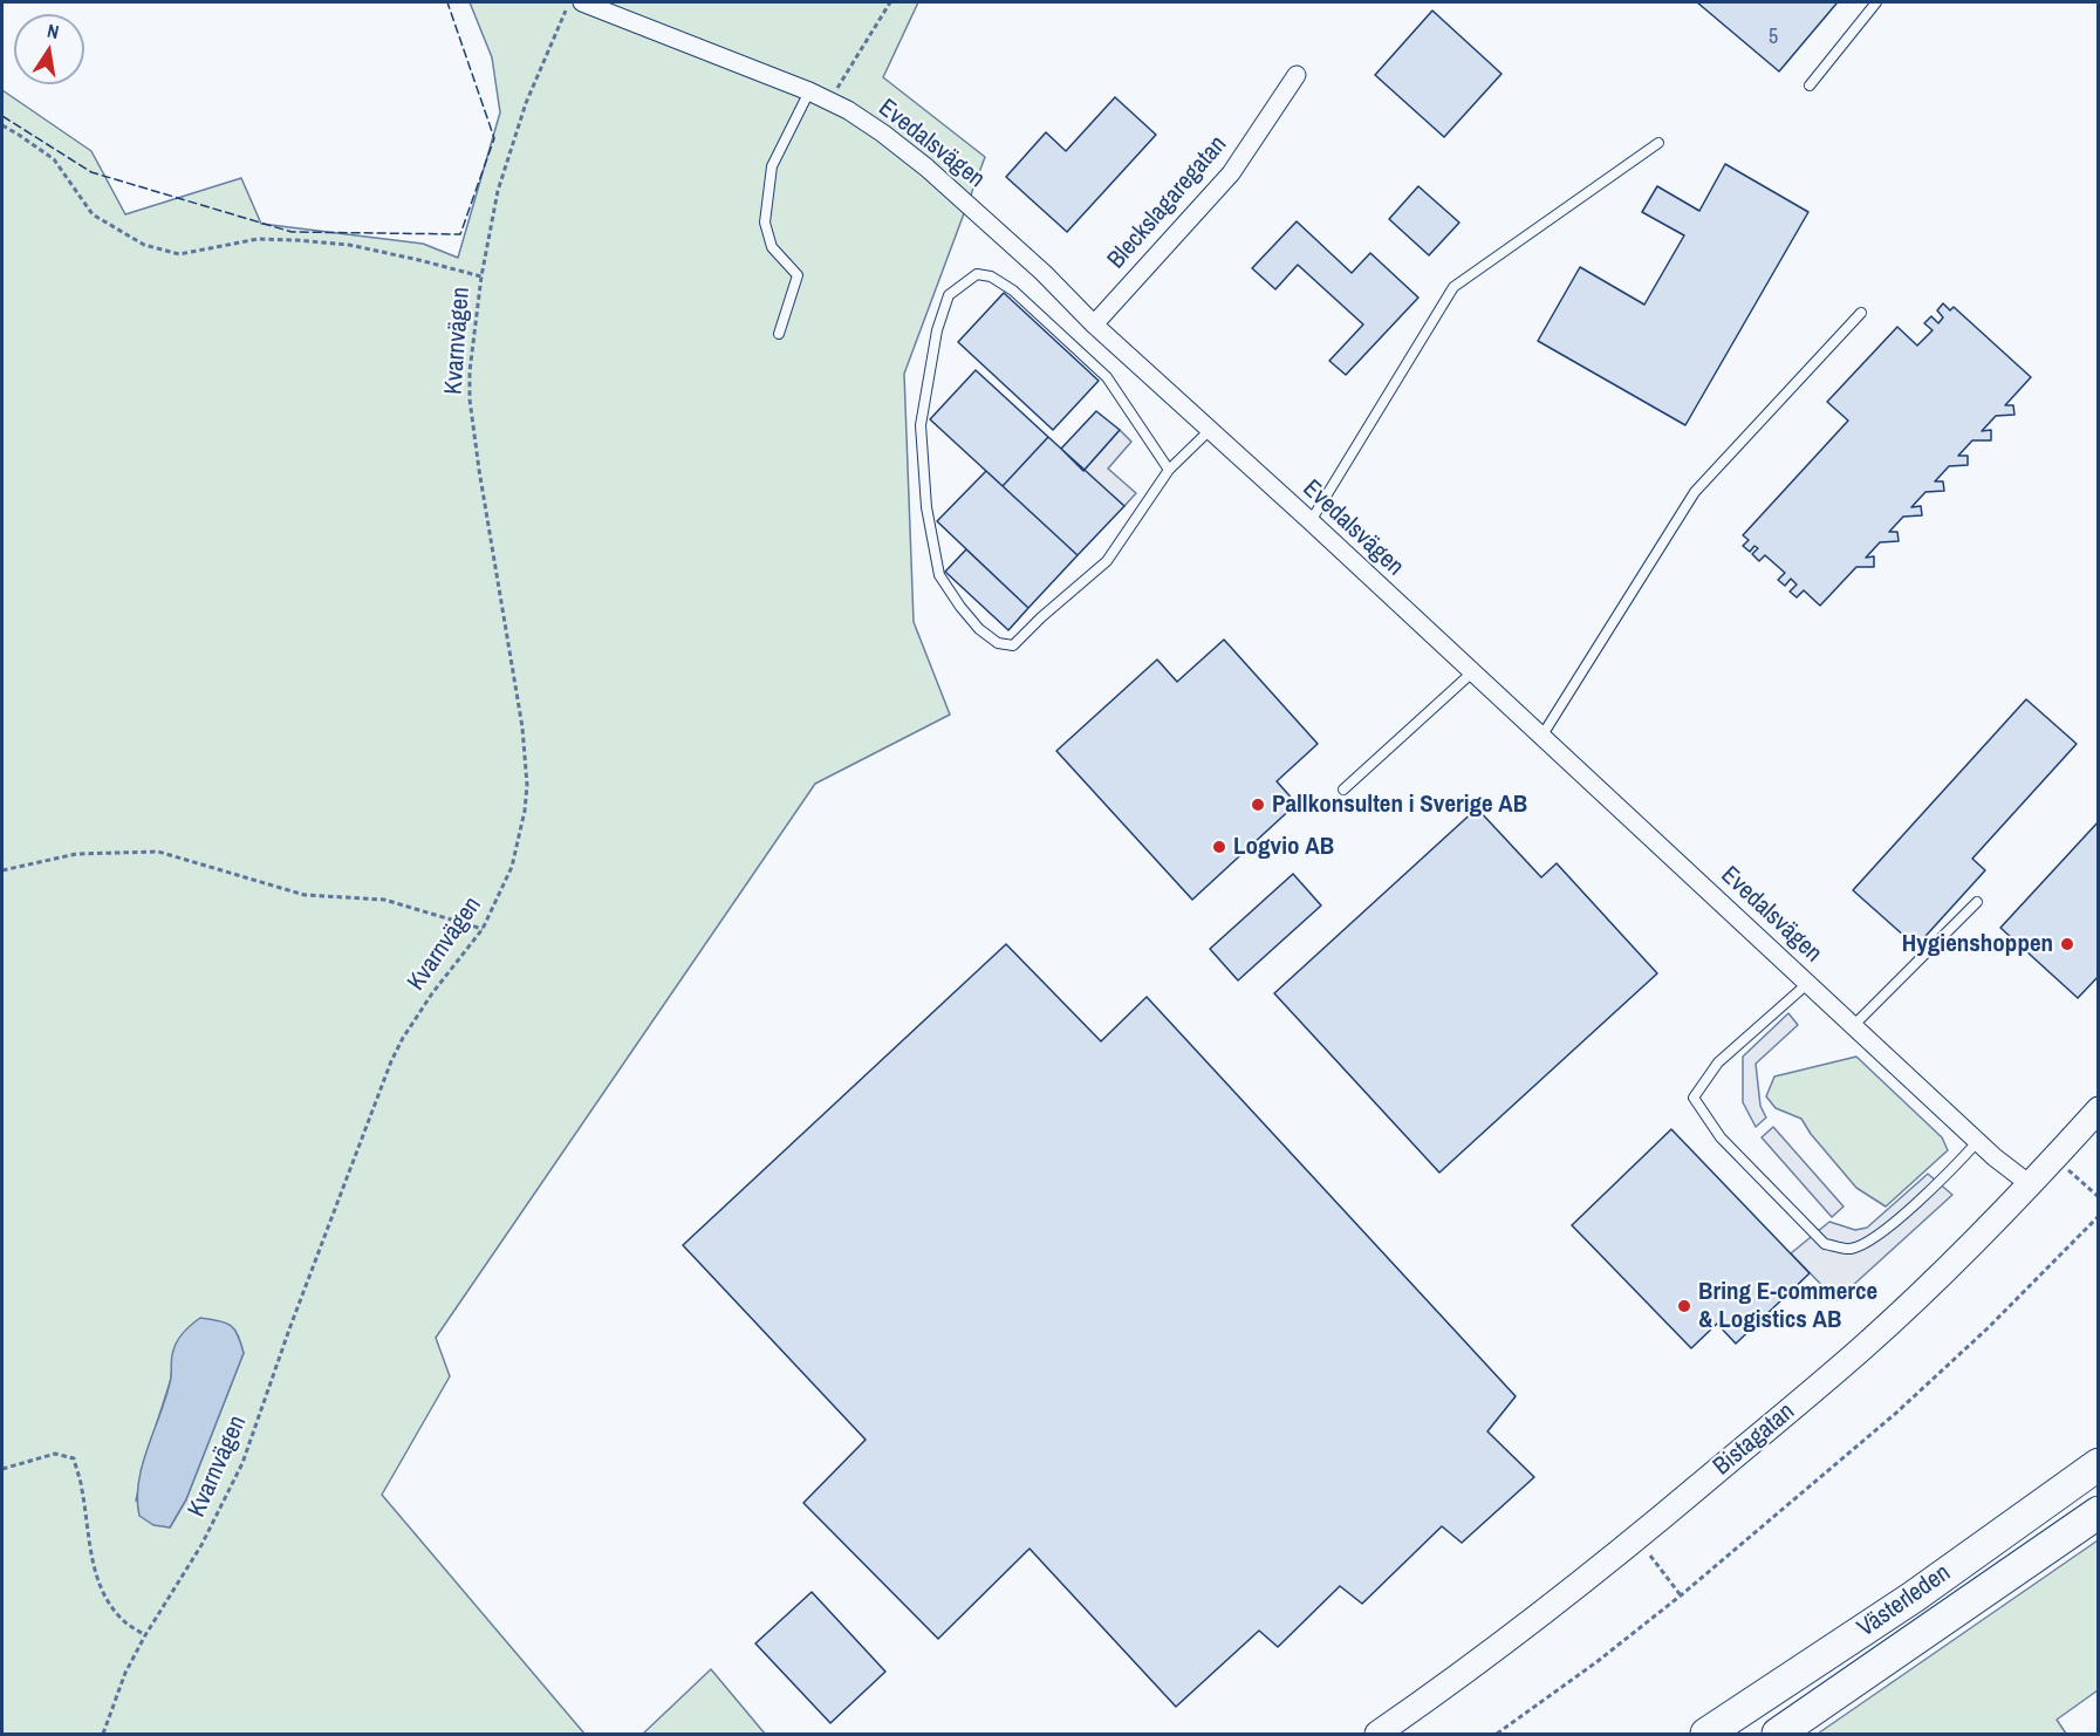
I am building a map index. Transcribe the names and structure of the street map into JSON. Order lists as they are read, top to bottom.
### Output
{
  "streets": {
    "highway": ["Västerleden"],
    "street": ["Evedalsvägen", "Bleckslagaregatan", "Bistagatan"],
    "path": ["Kvarnvägen"]
  },
  "crossings": [
    ["Evedalsvägen", "Bleckslagaregatan"],
    ["Evedalsvägen", "Bistagatan"]
  ],
  "places": [
    "Pallkonsulten i Sverige AB",
    "Logvio AB",
    "Hygienshoppen",
    "Bring E-commerce & Logistics AB"
  ],
  "house_numbers": ["5"],
  "north": "top"
}
